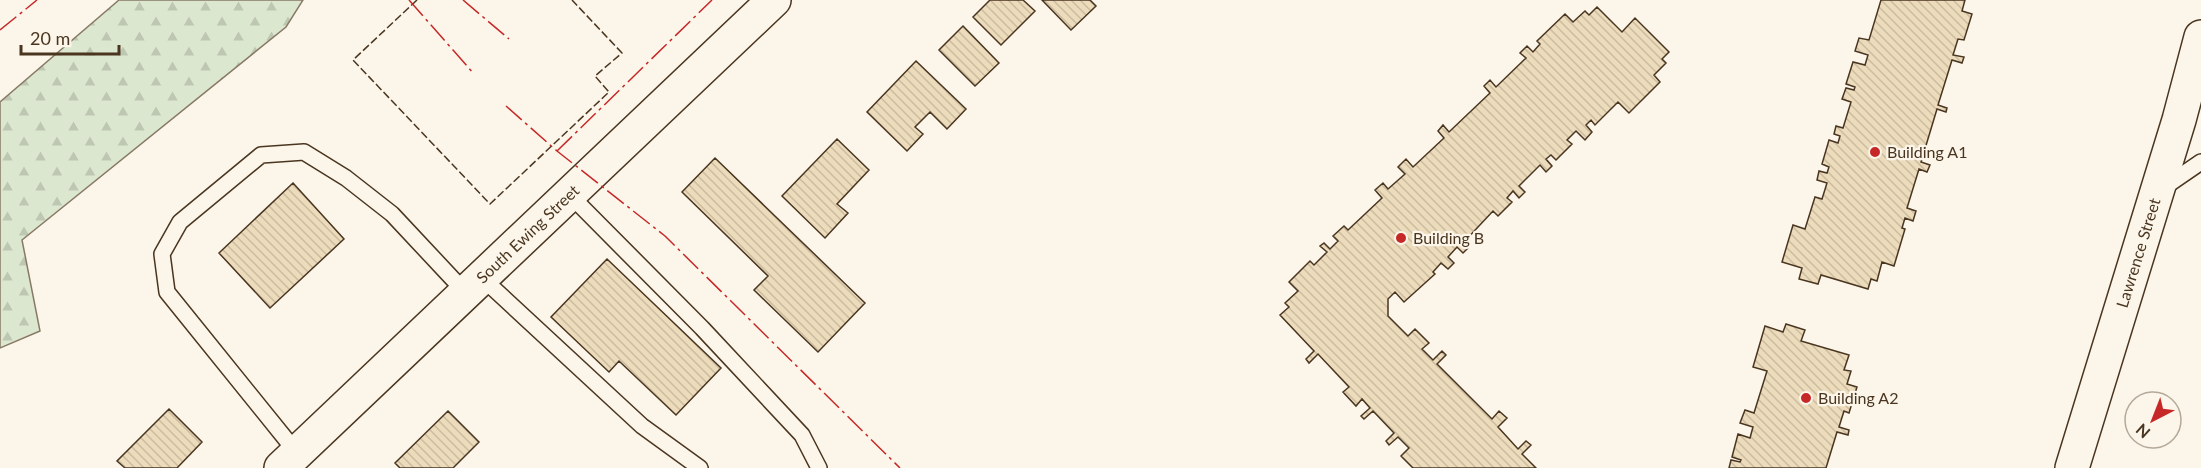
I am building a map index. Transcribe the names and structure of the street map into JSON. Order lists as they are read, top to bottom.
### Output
{
  "streets": {
    "street": ["South Ewing Street", "Lawrence Street"]
  },
  "places": ["Building A1", "Building B", "Building A2"],
  "scale_bar": "20 m",
  "north": "bottom left"
}
